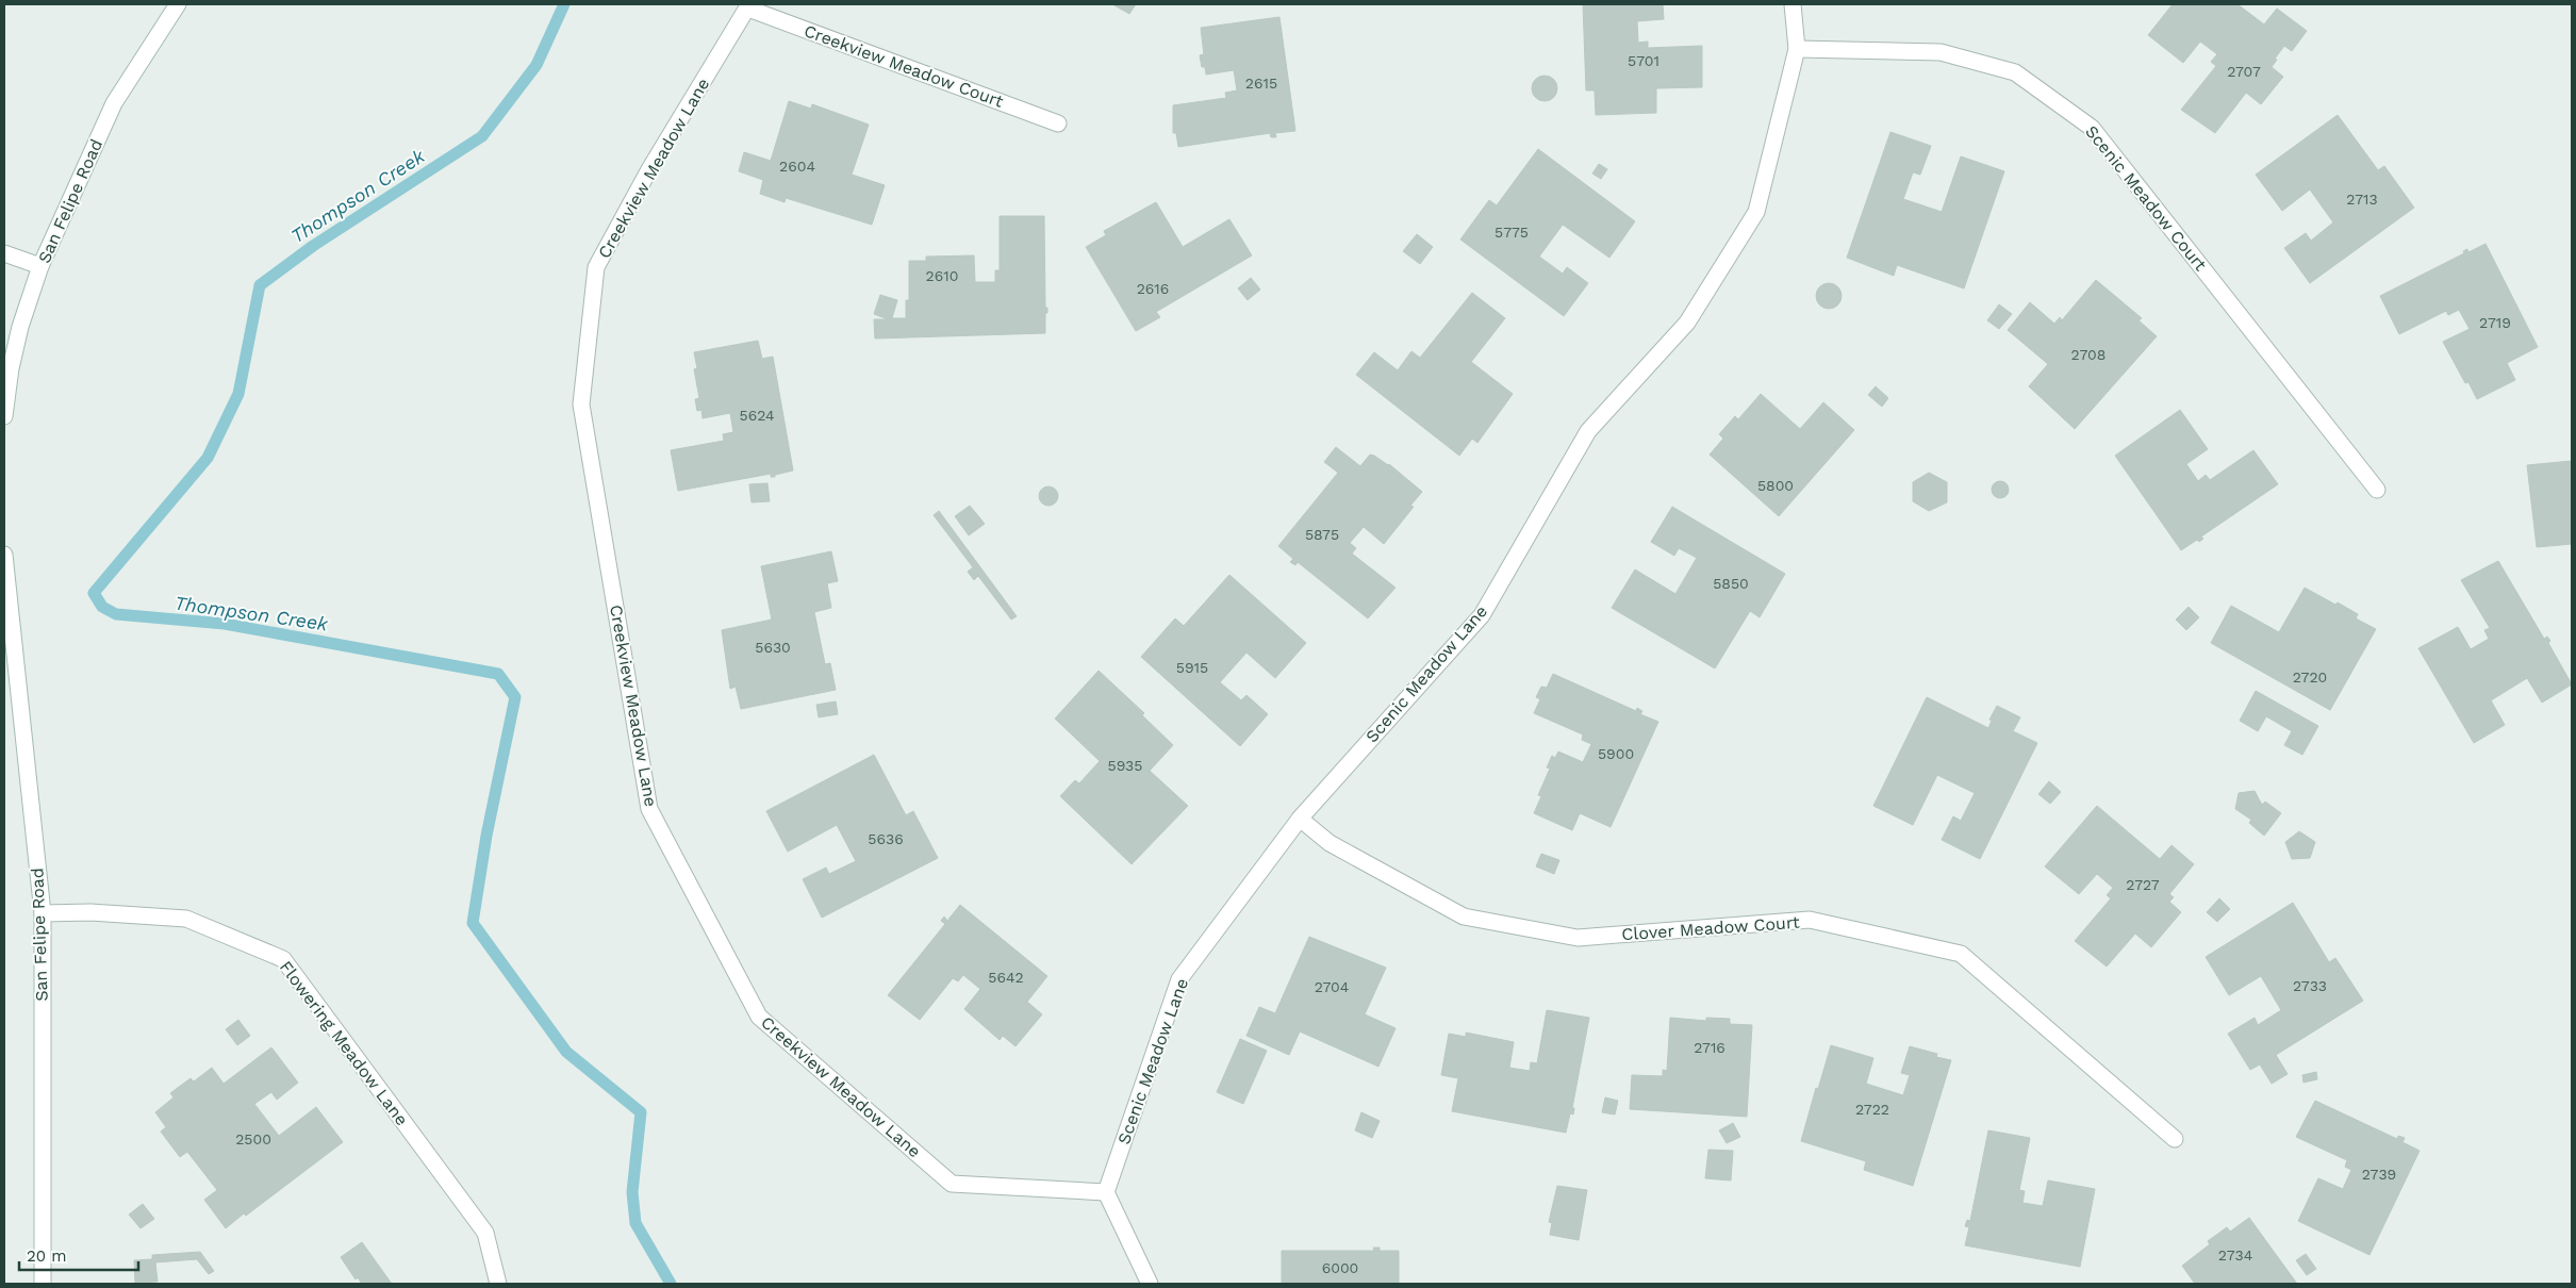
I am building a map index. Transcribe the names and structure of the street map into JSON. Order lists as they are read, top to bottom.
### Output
{
  "streets": {
    "street": [
      "Creekview Meadow Court",
      "Creekview Meadow Lane",
      "Scenic Meadow Court",
      "San Felipe Road",
      "Scenic Meadow Lane",
      "Clover Meadow Court",
      "Flowering Meadow Lane"
    ]
  },
  "crossings": [
    ["Creekview Meadow Court", "Creekview Meadow Lane"],
    ["Creekview Meadow Lane", "Scenic Meadow Lane"],
    ["Scenic Meadow Court", "Scenic Meadow Lane"],
    ["San Felipe Road", "Flowering Meadow Lane"],
    ["Scenic Meadow Lane", "Clover Meadow Court"]
  ],
  "water": ["Thompson Creek"],
  "house_numbers": [
    "5701",
    "2707",
    "2615",
    "2604",
    "2713",
    "5775",
    "2610",
    "2616",
    "2719",
    "2708",
    "5624",
    "5800",
    "5875",
    "5850",
    "5630",
    "5915",
    "2720",
    "5900",
    "5935",
    "5636",
    "2727",
    "5642",
    "2733",
    "2704",
    "2716",
    "2722",
    "2500",
    "2739",
    "2734",
    "6000"
  ],
  "scale_bar": "20 m"
}
